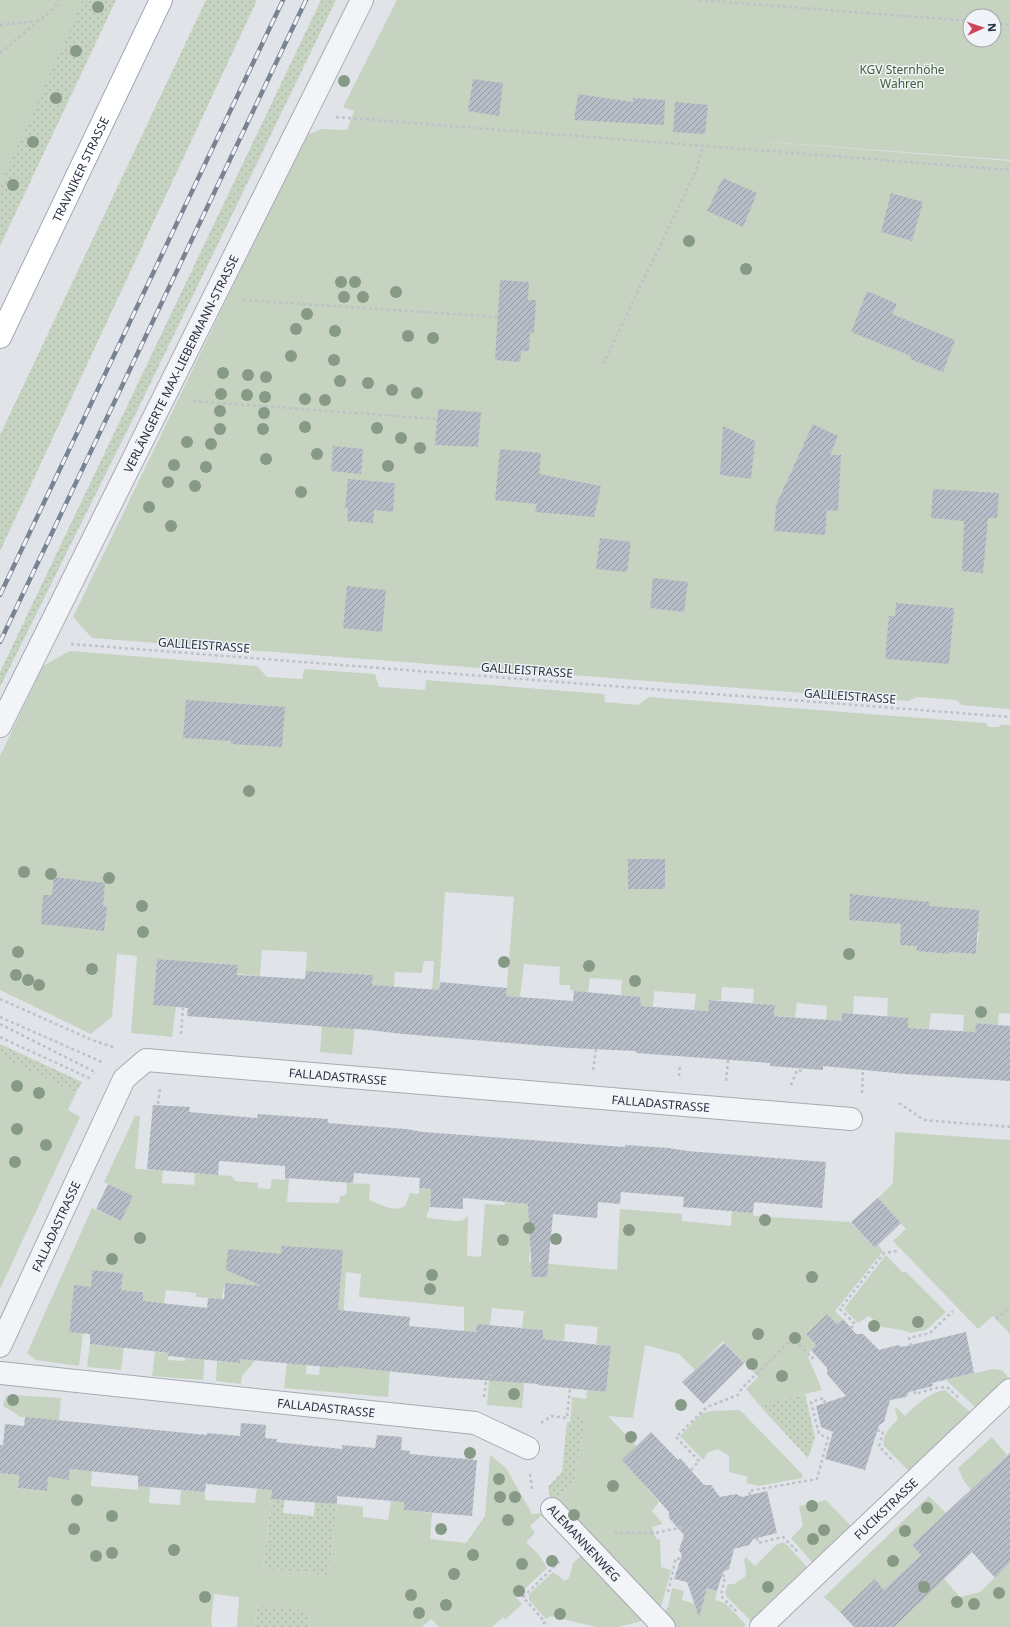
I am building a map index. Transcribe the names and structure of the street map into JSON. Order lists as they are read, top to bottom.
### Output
{
  "streets": {
    "main road": ["TRAVNIKER STRASSE"],
    "street": [
      "VERLÄNGERTE MAX-LIEBERMANN-STRASSE",
      "FALLADASTRASSE",
      "FUCIKSTRASSE",
      "ALEMANNENWEG"
    ],
    "path": ["GALILEISTRASSE"]
  },
  "crossings": [
    ["VERLÄNGERTE MAX-LIEBERMANN-STRASSE", "GALILEISTRASSE"],
    ["FALLADASTRASSE", "ALEMANNENWEG"]
  ],
  "parks": ["KGV Sternhöhe Wahren"],
  "north": "right"
}
